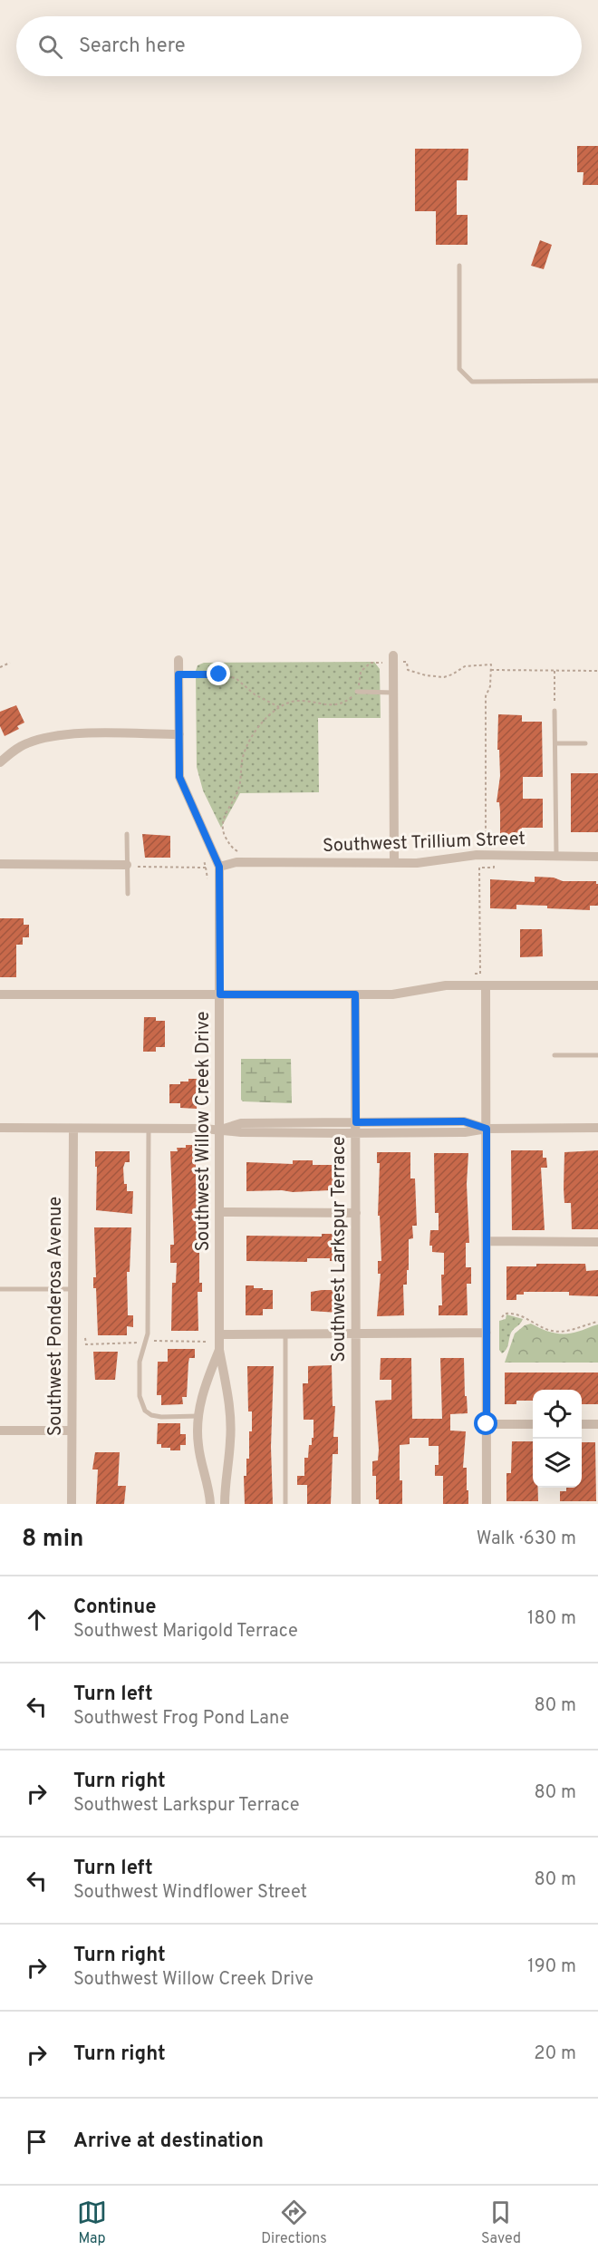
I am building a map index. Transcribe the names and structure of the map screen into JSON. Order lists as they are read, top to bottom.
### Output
{
  "streets": {
    "street": [
      "Southwest Trillium Street",
      "Southwest Willow Creek Drive",
      "Southwest Larkspur Terrace",
      "Southwest Ponderosa Avenue"
    ]
  },
  "crossings": [
    ["Southwest Trillium Street", "Southwest Willow Creek Drive"]
  ],
  "page": {
    "search": "Search here",
    "heading": ["8 min", "Walk · 630 m"],
    "list": [
      ["Continue", "Southwest Marigold Terrace", "180 m"],
      ["Turn left", "Southwest Frog Pond Lane", "80 m"],
      ["Turn right", "Southwest Larkspur Terrace", "80 m"],
      ["Turn left", "Southwest Windflower Street", "80 m"],
      ["Turn right", "Southwest Willow Creek Drive", "190 m"],
      ["Turn right", "20 m"],
      "Arrive at destination"
    ],
    "nav": ["Map", "Directions", "Saved"]
  }
}
